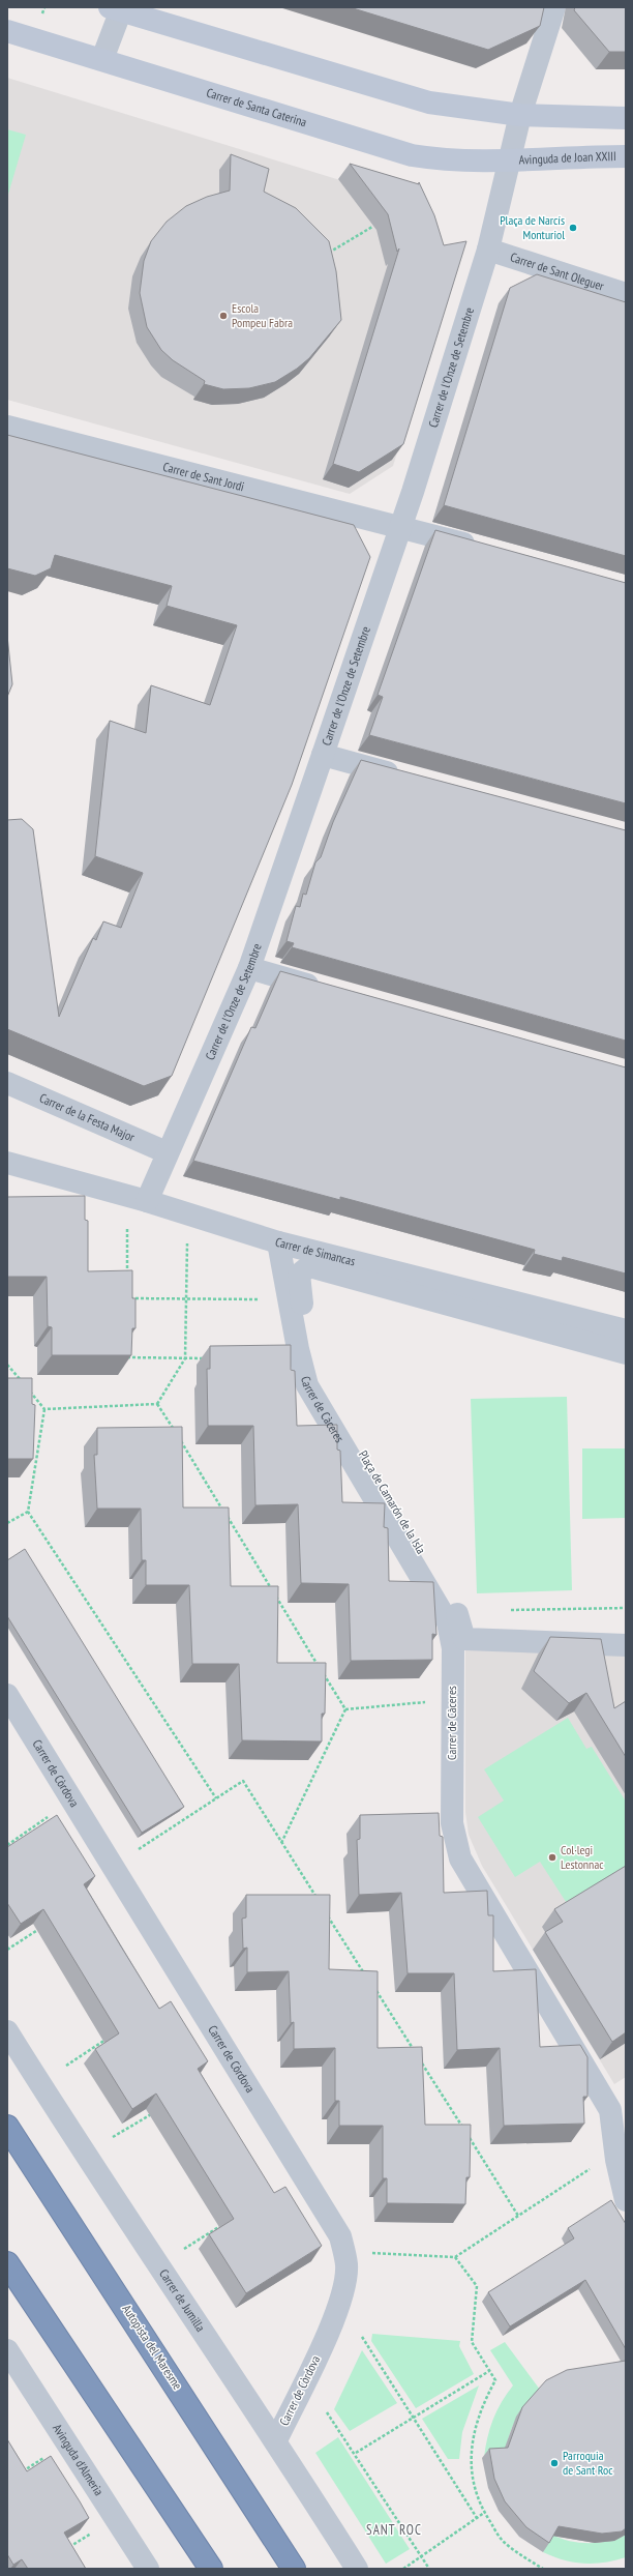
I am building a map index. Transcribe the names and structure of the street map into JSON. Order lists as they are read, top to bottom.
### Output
{
  "streets": {
    "highway": ["Autopista del Maresme"],
    "street": [
      "Carrer de Santa Caterina",
      "Avinguda de Joan XXIII",
      "Carrer de Sant Oleguer",
      "Carrer de l'Onze de Setembre",
      "Carrer de Sant Jordi",
      "Carrer de la Festa Major",
      "Carrer de Simancas",
      "Carrer de Càceres",
      "Plaça de Camarón de la Isla",
      "Carrer de Còrdova",
      "Carrer de Jumilla",
      "Avinguda d'Almeria"
    ]
  },
  "crossings": [
    ["Carrer de Santa Caterina", "Avinguda de Joan XXIII"],
    ["Carrer de Santa Caterina", "Carrer de l'Onze de Setembre"],
    ["Avinguda de Joan XXIII", "Carrer de l'Onze de Setembre"],
    ["Carrer de Sant Oleguer", "Carrer de l'Onze de Setembre"],
    ["Carrer de l'Onze de Setembre", "Carrer de Sant Jordi"],
    ["Carrer de l'Onze de Setembre", "Carrer de la Festa Major"],
    ["Carrer de l'Onze de Setembre", "Carrer de Simancas"],
    ["Carrer de Simancas", "Carrer de Càceres"],
    ["Carrer de Còrdova", "Carrer de Jumilla"]
  ],
  "districts": ["SANT ROC"],
  "places": [
    "Plaça de Narcís Monturiol",
    "Escola Pompeu Fabra",
    "Col·legi Lestonnac",
    "Parroquia de Sant Roc"
  ]
}
